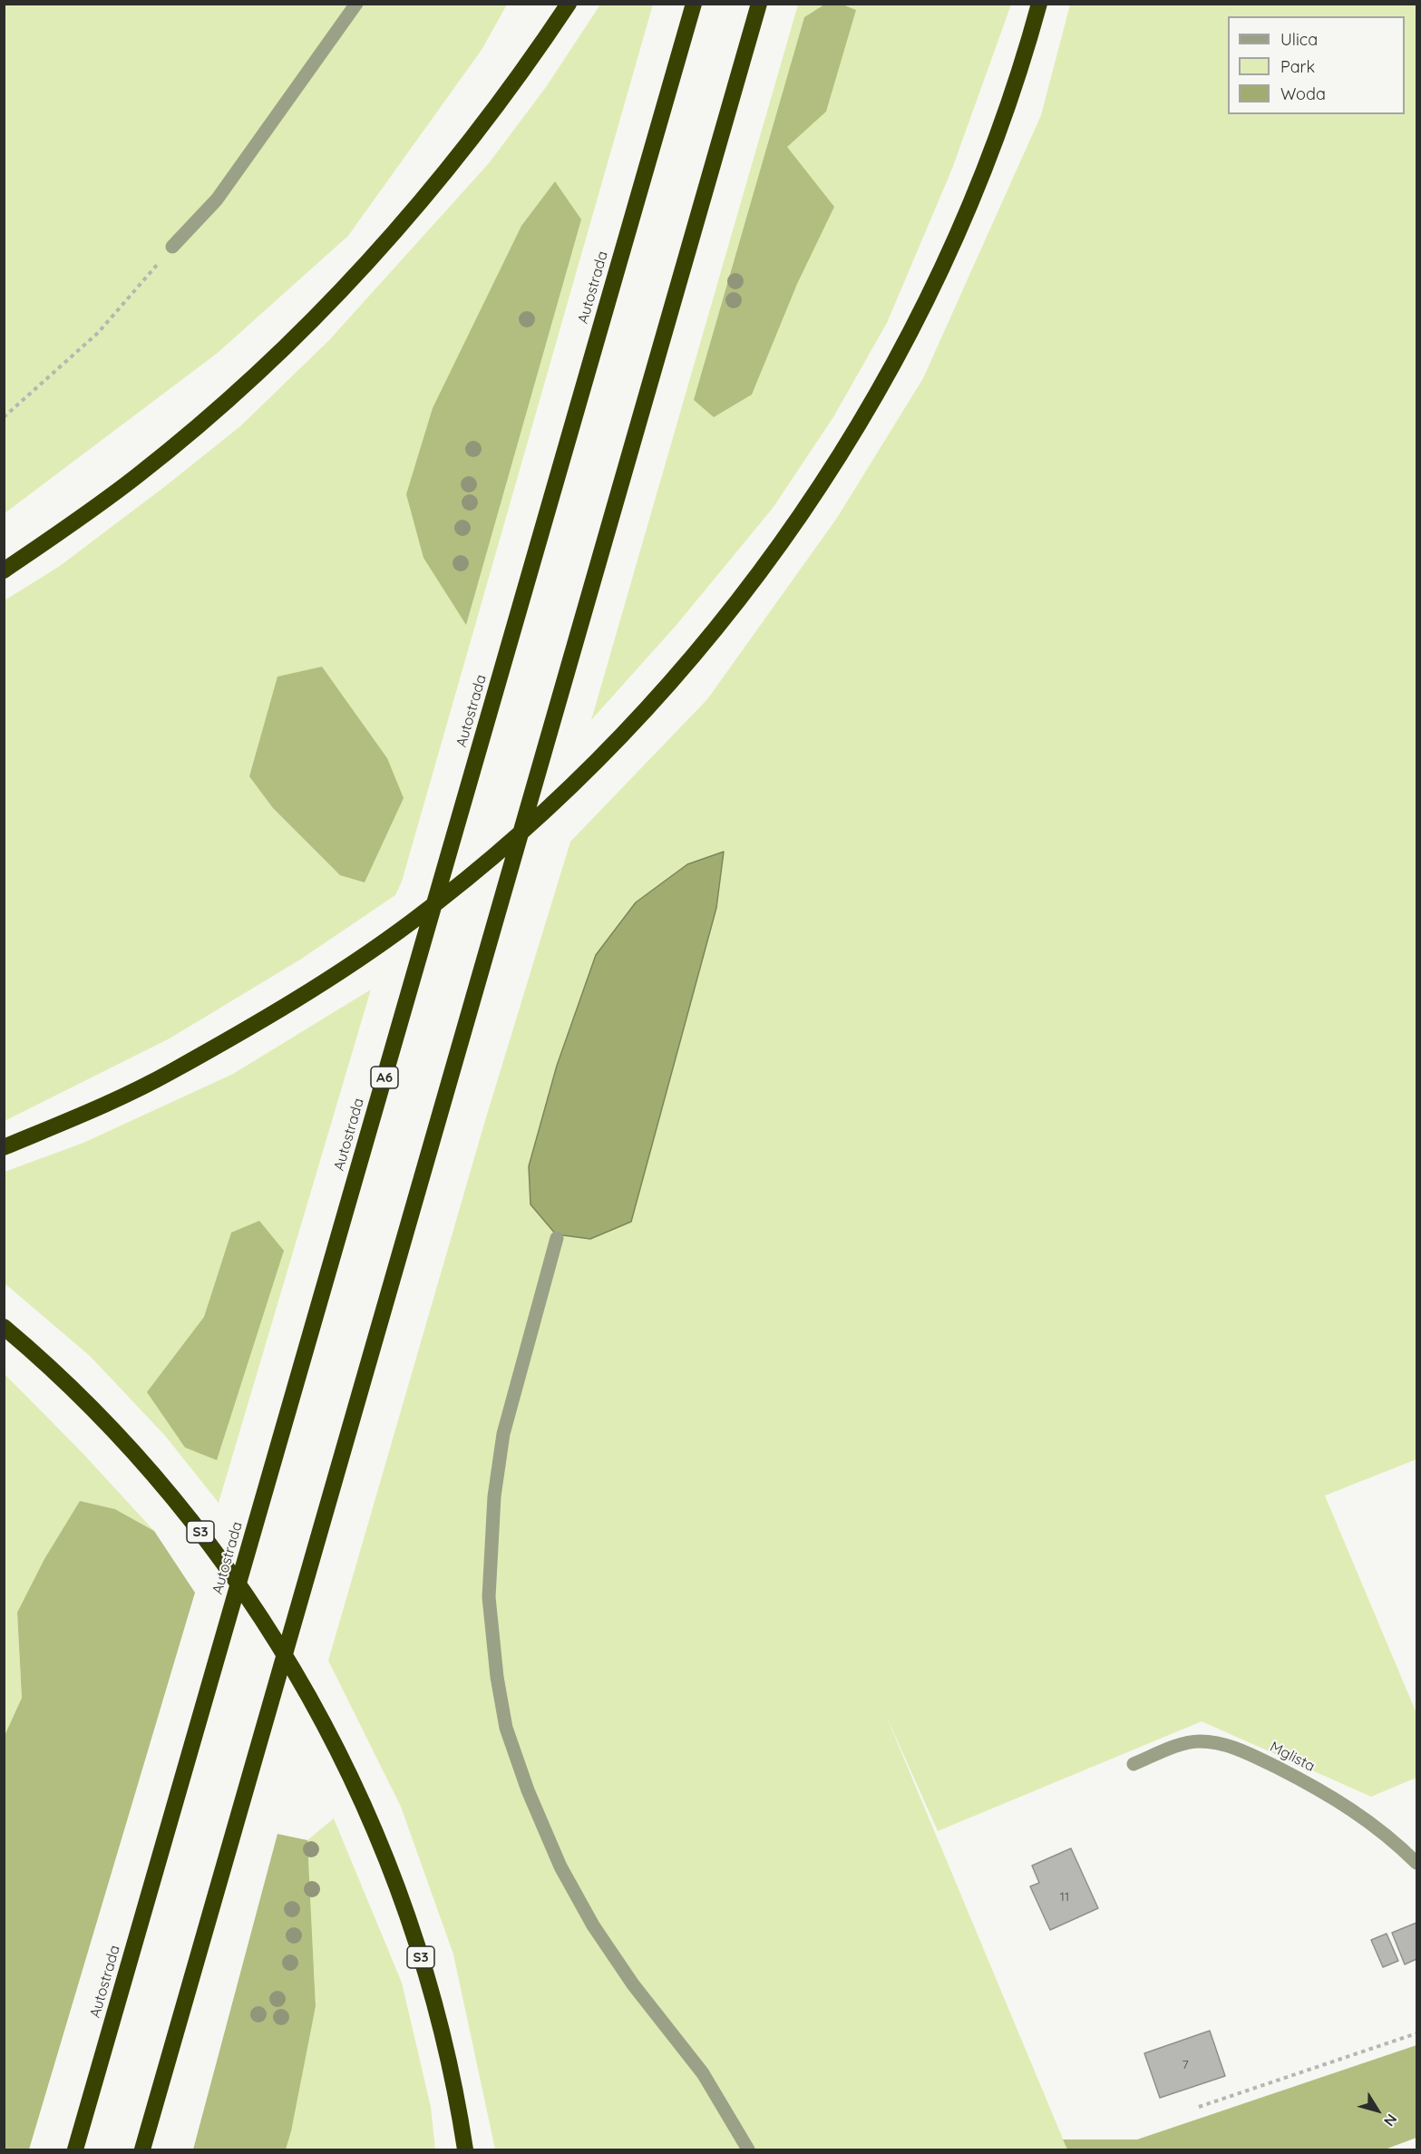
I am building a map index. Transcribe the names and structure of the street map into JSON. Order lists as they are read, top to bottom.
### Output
{
  "streets": {
    "highway": ["Autostrada", "A6", "S3"],
    "street": ["Mglista"]
  },
  "house_numbers": ["11", "7"],
  "legend": ["Ulica", "Park", "Woda"],
  "north": "bottom right"
}
